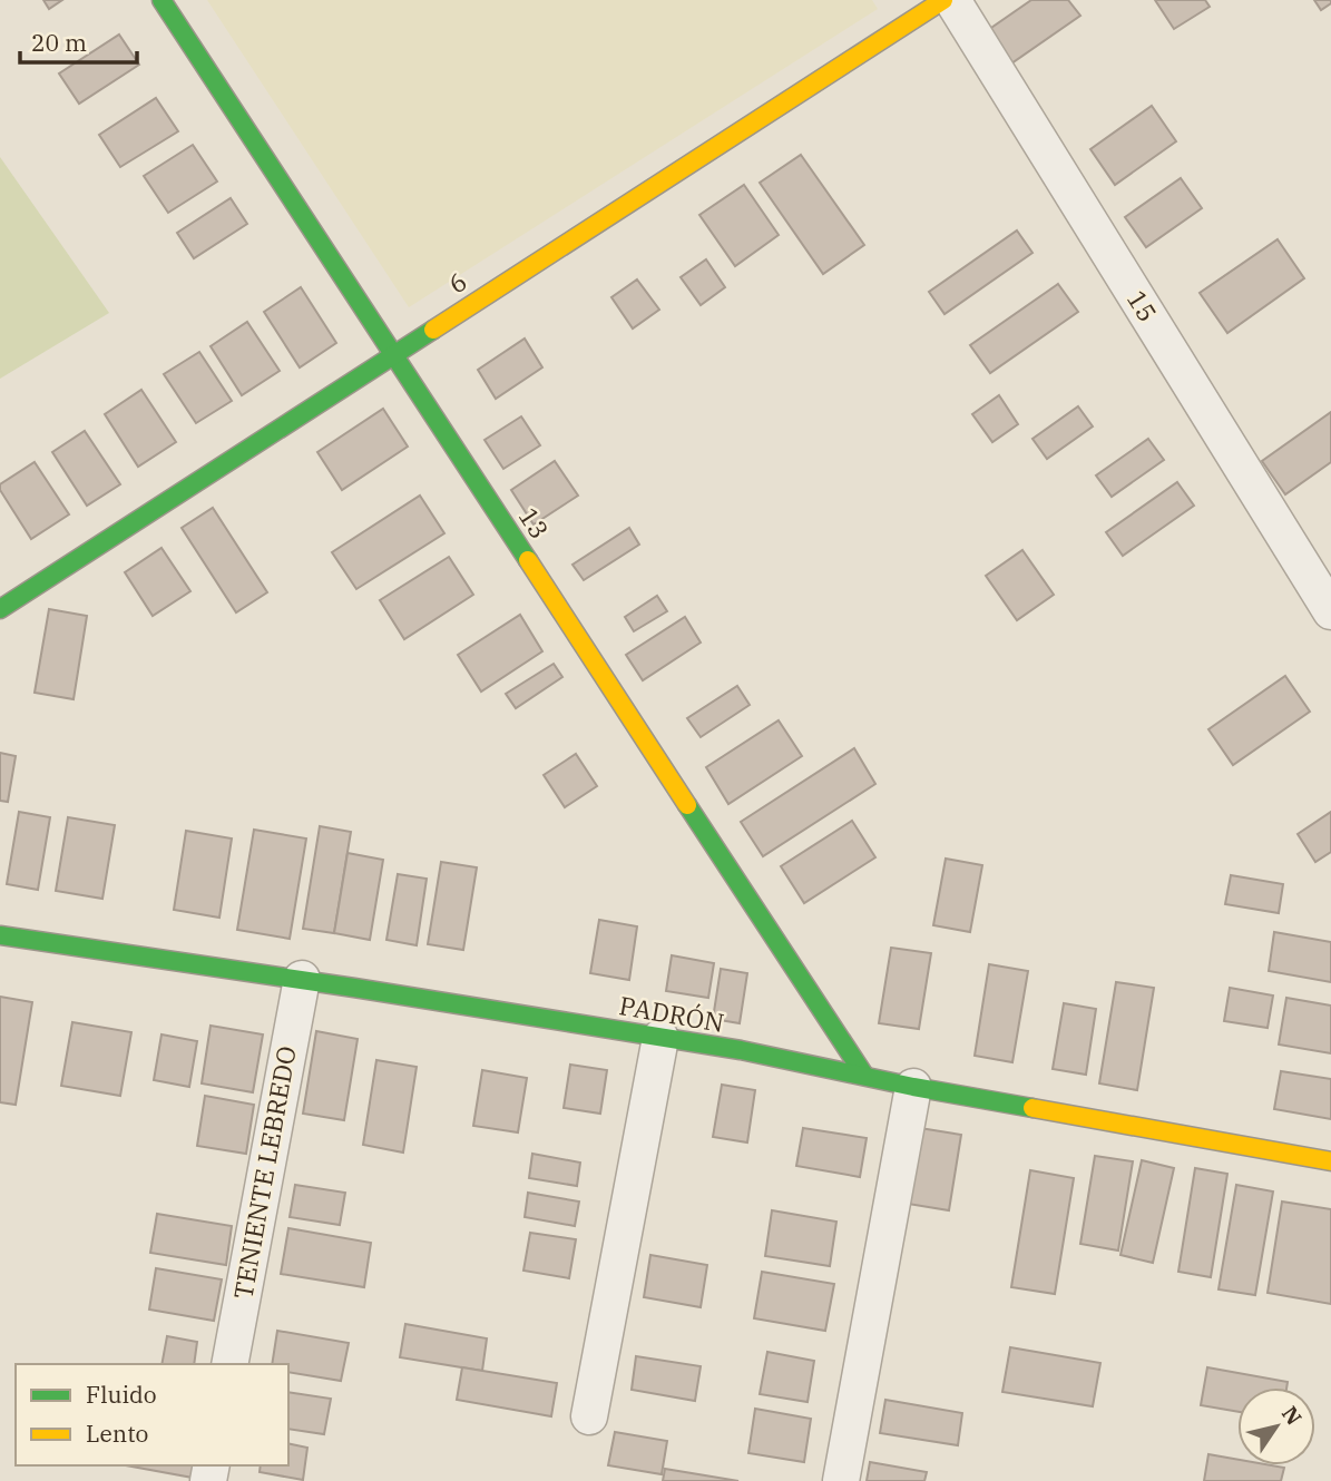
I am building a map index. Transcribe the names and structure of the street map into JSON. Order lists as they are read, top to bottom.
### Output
{
  "streets": {
    "street": [
      "6",
      "15",
      "13",
      "PADRÓN",
      "TENIENTE LEBREDO"
    ]
  },
  "crossings": [
    ["6", "13"],
    ["13", "PADRÓN"],
    ["PADRÓN", "TENIENTE LEBREDO"]
  ],
  "legend": ["Fluido", "Lento"],
  "scale_bar": "20 m",
  "north": "top right"
}
